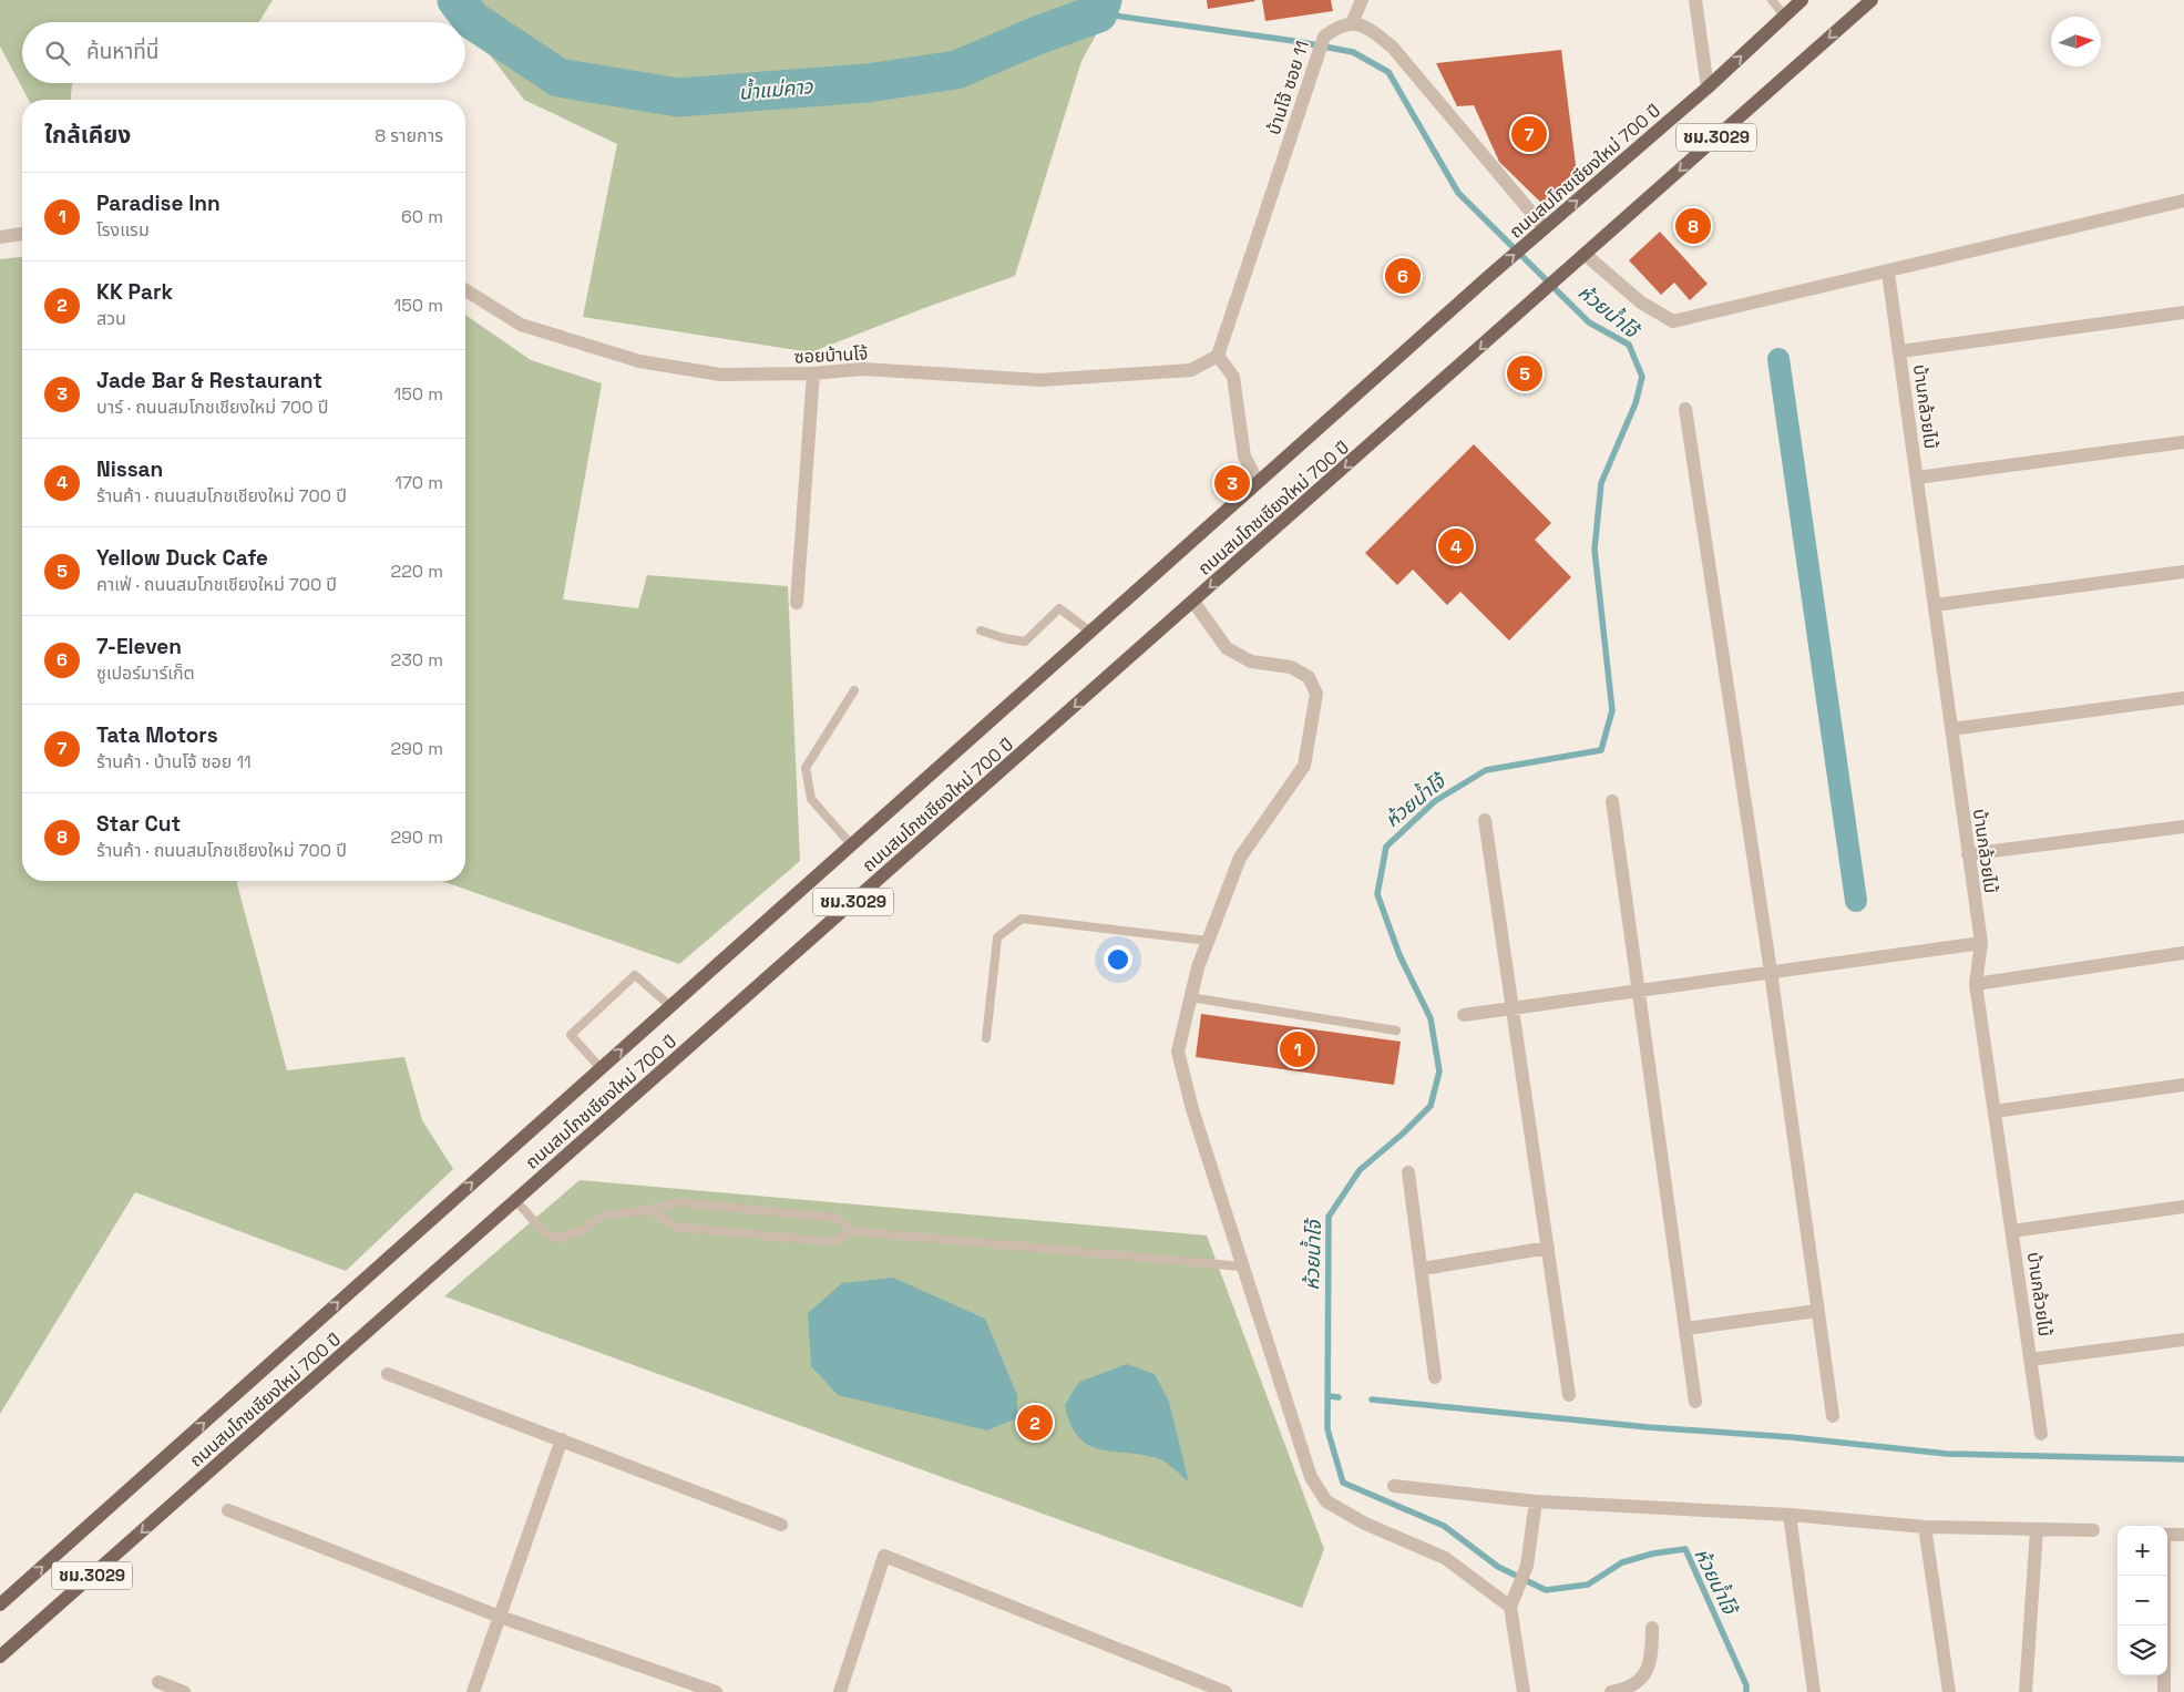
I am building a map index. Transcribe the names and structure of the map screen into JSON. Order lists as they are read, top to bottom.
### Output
{
  "streets": {
    "main road": ["ชม.3029", "ถนนสมโภชเชียงใหม่ 700 ปี"],
    "street": ["บ้านโจ้ ซอย 11", "ซอยบ้านโจ้", "บ้านกล้วยไม้"]
  },
  "crossings": [
    ["บ้านโจ้ ซอย 11", "ซอยบ้านโจ้"]
  ],
  "water": ["น้ำแม่คาว", "ห้วยน้ำโจ้"],
  "north": "right",
  "page": {
    "search": "ค้นหาที่นี่",
    "heading": ["ใกล้เคียง", "8 รายการ"],
    "pins": [
      "7",
      "8",
      "6",
      "5",
      "3",
      "4",
      "1",
      "2"
    ],
    "list": [
      {
        "mark": "1",
        "name": "Paradise Inn",
        "note": "โรงแรม",
        "value": "60 m"
      },
      {
        "mark": "2",
        "name": "KK Park",
        "note": "สวน",
        "value": "150 m"
      },
      {
        "mark": "3",
        "name": "Jade Bar & Restaurant",
        "note": "บาร์ · ถนนสมโภชเชียงใหม่ 700 ปี",
        "value": "150 m"
      },
      {
        "mark": "4",
        "name": "Nissan",
        "note": "ร้านค้า · ถนนสมโภชเชียงใหม่ 700 ปี",
        "value": "170 m"
      },
      {
        "mark": "5",
        "name": "Yellow Duck Cafe",
        "note": "คาเฟ่ · ถนนสมโภชเชียงใหม่ 700 ปี",
        "value": "220 m"
      },
      {
        "mark": "6",
        "name": "7-Eleven",
        "note": "ซูเปอร์มาร์เก็ต",
        "value": "230 m"
      },
      {
        "mark": "7",
        "name": "Tata Motors",
        "note": "ร้านค้า · บ้านโจ้ ซอย 11",
        "value": "290 m"
      },
      {
        "mark": "8",
        "name": "Star Cut",
        "note": "ร้านค้า · ถนนสมโภชเชียงใหม่ 700 ปี",
        "value": "290 m"
      }
    ],
    "map_buttons": ["+", "−"]
  }
}
